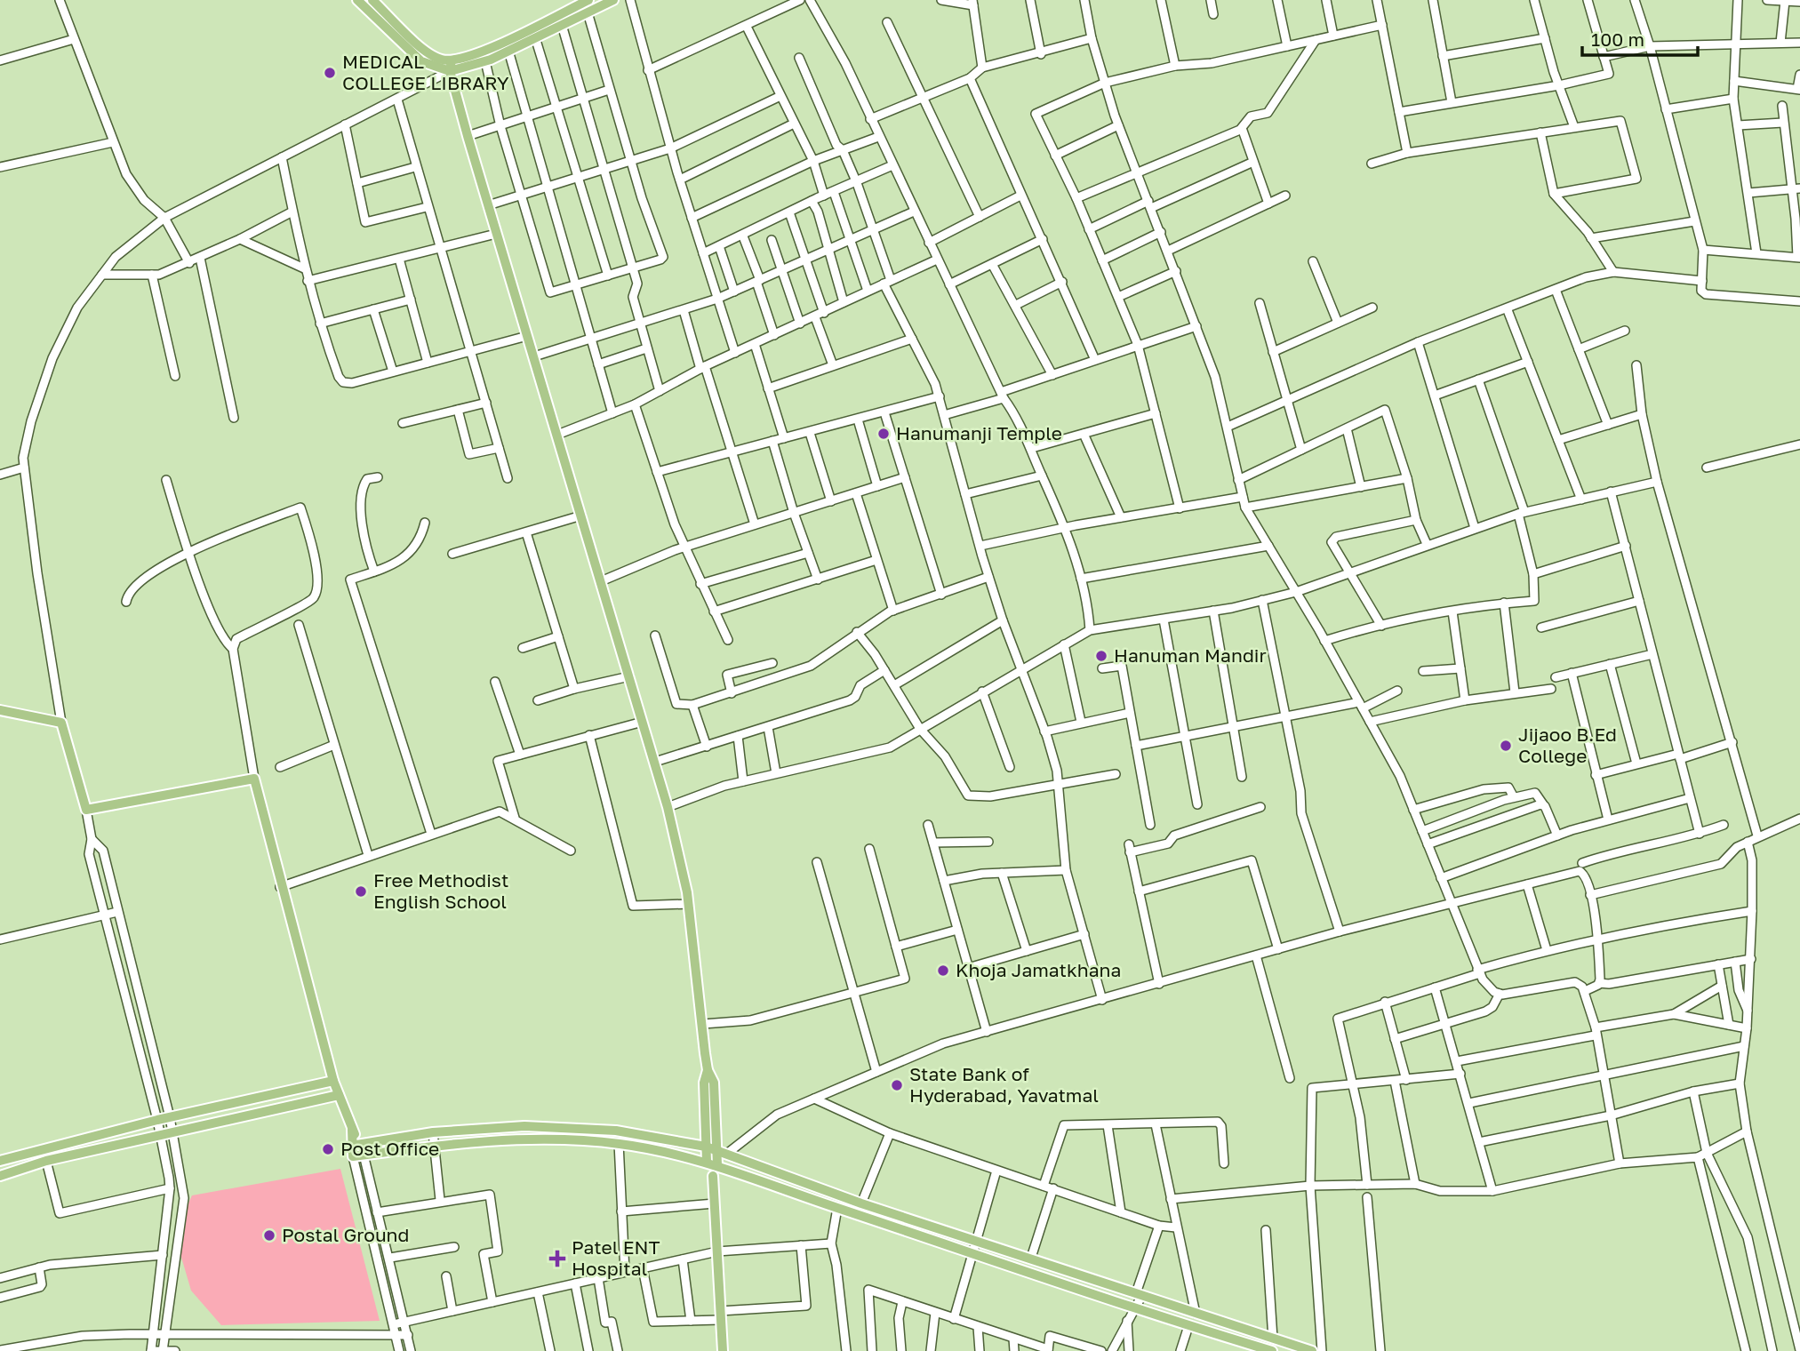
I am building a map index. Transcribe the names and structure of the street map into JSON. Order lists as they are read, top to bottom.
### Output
{
  "places": {
    "other": [
      "MEDICAL COLLEGE LIBRARY",
      "Hanumanji Temple",
      "Hanuman Mandir",
      "Jijaoo B.Ed College",
      "Free Methodist English School",
      "Khoja Jamatkhana",
      "State Bank of Hyderabad, Yavatmal",
      "Post Office",
      "Postal Ground"
    ],
    "health": ["Patel ENT Hospital"]
  },
  "scale_bar": "100 m"
}
